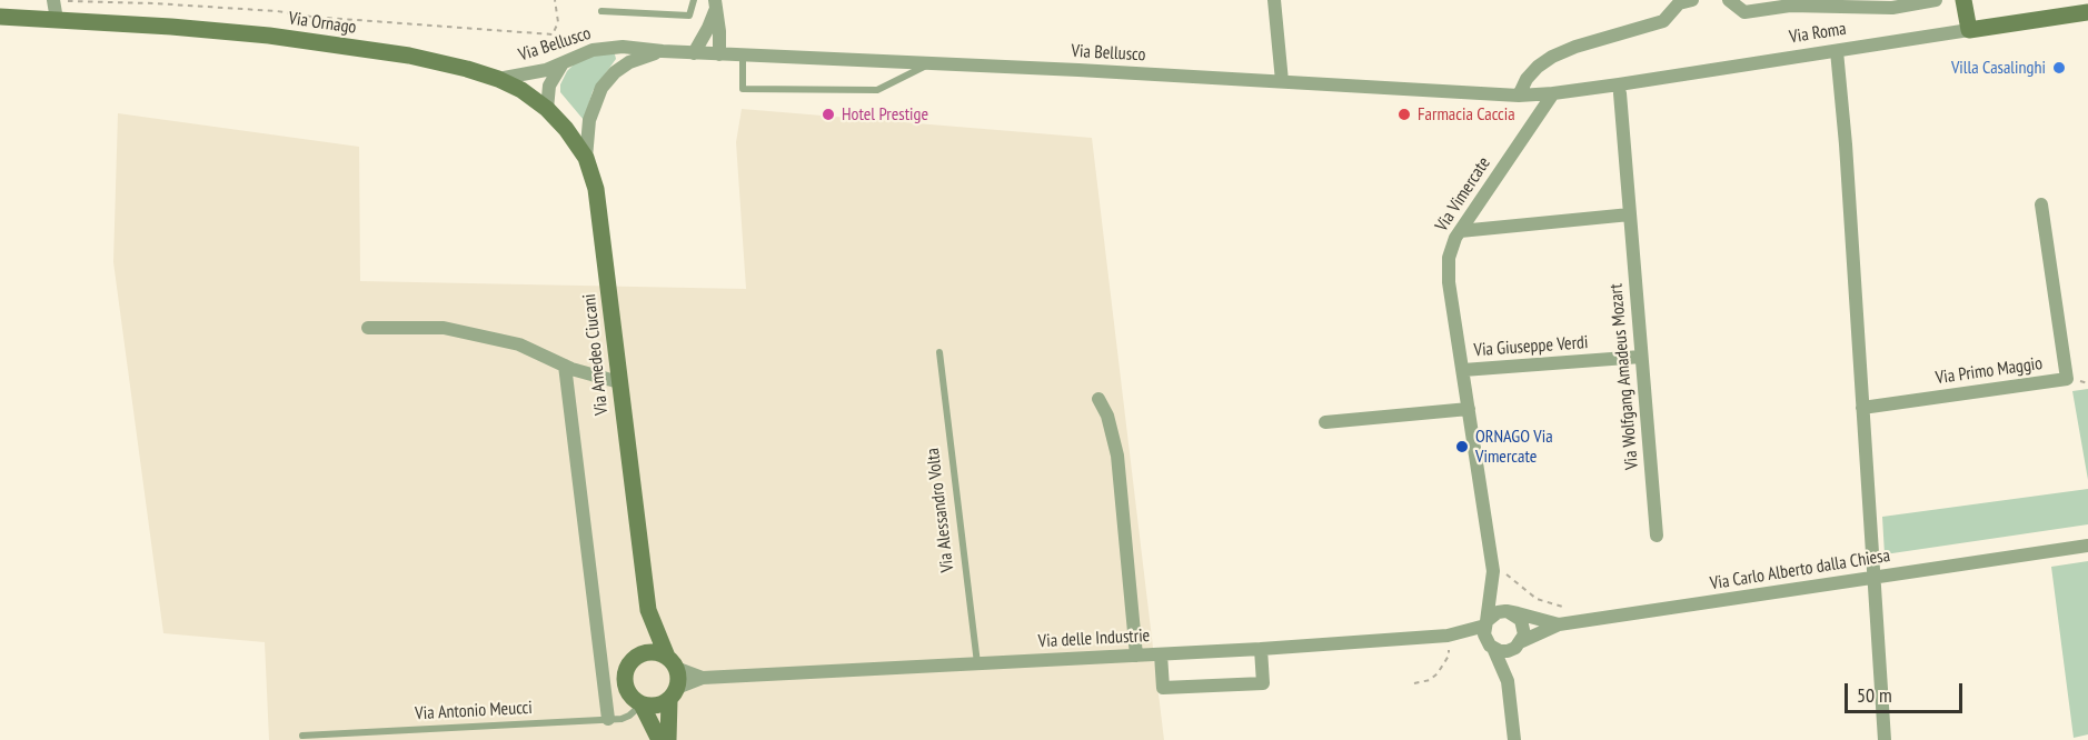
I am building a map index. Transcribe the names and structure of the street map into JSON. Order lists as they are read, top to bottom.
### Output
{
  "streets": {
    "main road": ["Via Ornago", "Via Roma", "Via Amedeo Ciucani"],
    "street": [
      "Via Bellusco",
      "Via Vimercate",
      "Via Giuseppe Verdi",
      "Via Primo Maggio",
      "Via Wolfgang Amadeus Mozart",
      "Via Carlo Alberto dalla Chiesa",
      "Via delle Industrie"
    ],
    "lane": ["Via Alessandro Volta", "Via Antonio Meucci"]
  },
  "crossings": [
    ["Via Ornago", "Via Bellusco"],
    ["Via Ornago", "Via Amedeo Ciucani"],
    ["Via Roma", "Via Bellusco"],
    ["Via Roma", "Via Vimercate"],
    ["Via Bellusco", "Via Vimercate"],
    ["Via Bellusco", "Via Amedeo Ciucani"],
    ["Via Vimercate", "Via Giuseppe Verdi"],
    ["Via Vimercate", "Via Carlo Alberto dalla Chiesa"],
    ["Via Vimercate", "Via delle Industrie"],
    ["Via Giuseppe Verdi", "Via Wolfgang Amadeus Mozart"],
    ["Via Amedeo Ciucani", "Via delle Industrie"],
    ["Via Amedeo Ciucani", "Via Antonio Meucci"],
    ["Via Alessandro Volta", "Via delle Industrie"],
    ["Via Carlo Alberto dalla Chiesa", "Via delle Industrie"],
    ["Via delle Industrie", "Via Antonio Meucci"]
  ],
  "places": [
    "Villa Casalinghi",
    "Hotel Prestige",
    "Farmacia Caccia",
    "ORNAGO Via Vimercate"
  ],
  "scale_bar": "50 m"
}
